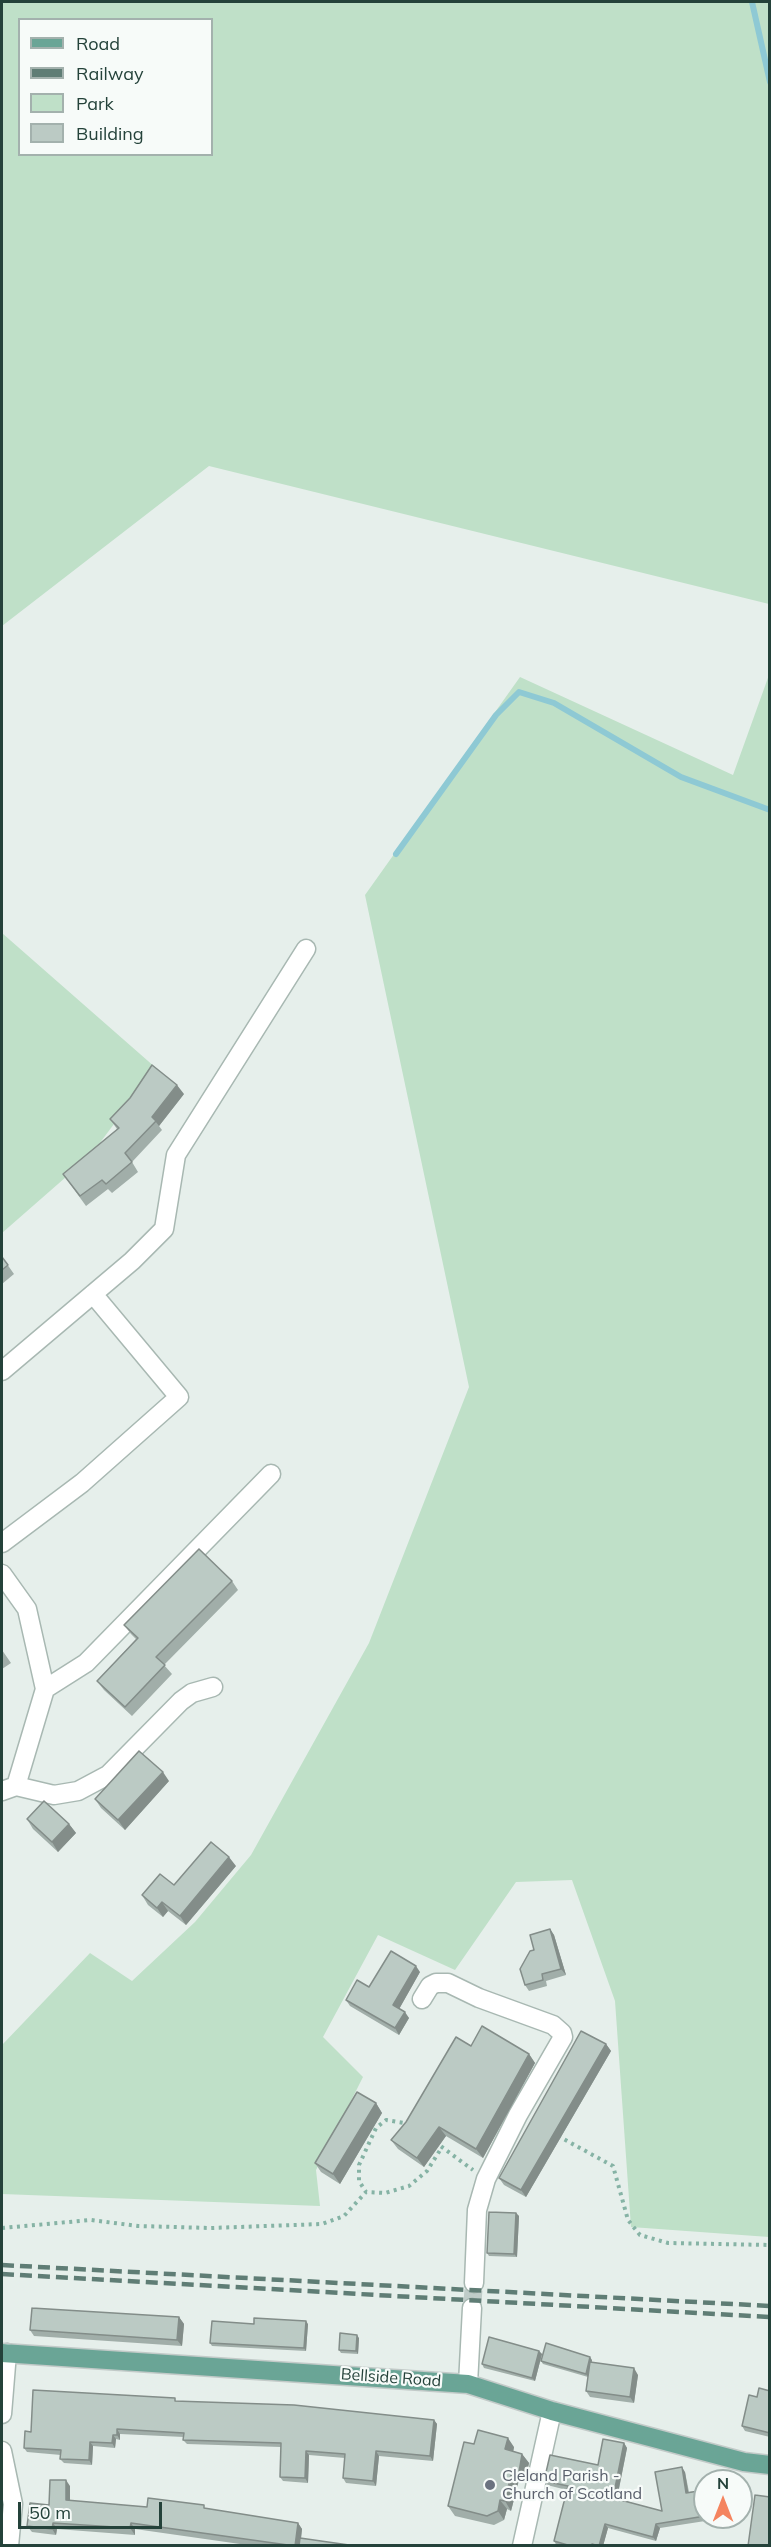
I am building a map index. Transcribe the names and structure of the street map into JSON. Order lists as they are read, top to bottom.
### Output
{
  "streets": {
    "main road": ["Bellside Road"]
  },
  "places": ["Cleland Parish - Church of Scotland"],
  "legend": [
    "Road",
    "Railway",
    "Park",
    "Building"
  ],
  "scale_bar": "50 m",
  "north": "top"
}
